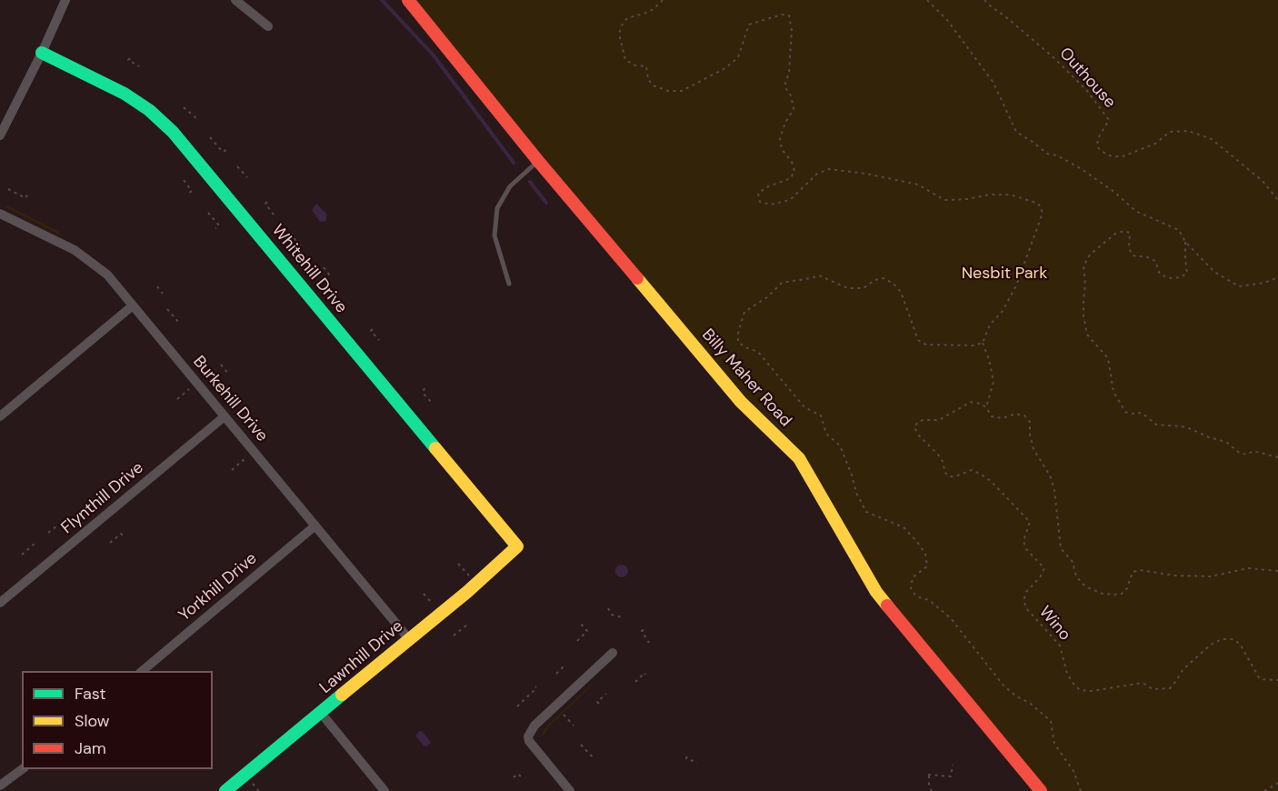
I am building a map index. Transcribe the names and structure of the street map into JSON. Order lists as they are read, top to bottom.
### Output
{
  "streets": {
    "street": [
      "Whitehill Drive",
      "Billy Maher Road",
      "Burkehill Drive",
      "Flynthill Drive",
      "Yorkhill Drive",
      "Lawnhill Drive"
    ],
    "path": ["Outhouse", "Wino"]
  },
  "crossings": [
    ["Whitehill Drive", "Lawnhill Drive"],
    ["Burkehill Drive", "Flynthill Drive"],
    ["Burkehill Drive", "Yorkhill Drive"],
    ["Burkehill Drive", "Lawnhill Drive"]
  ],
  "parks": ["Nesbit Park"],
  "legend": ["Fast", "Slow", "Jam"]
}
